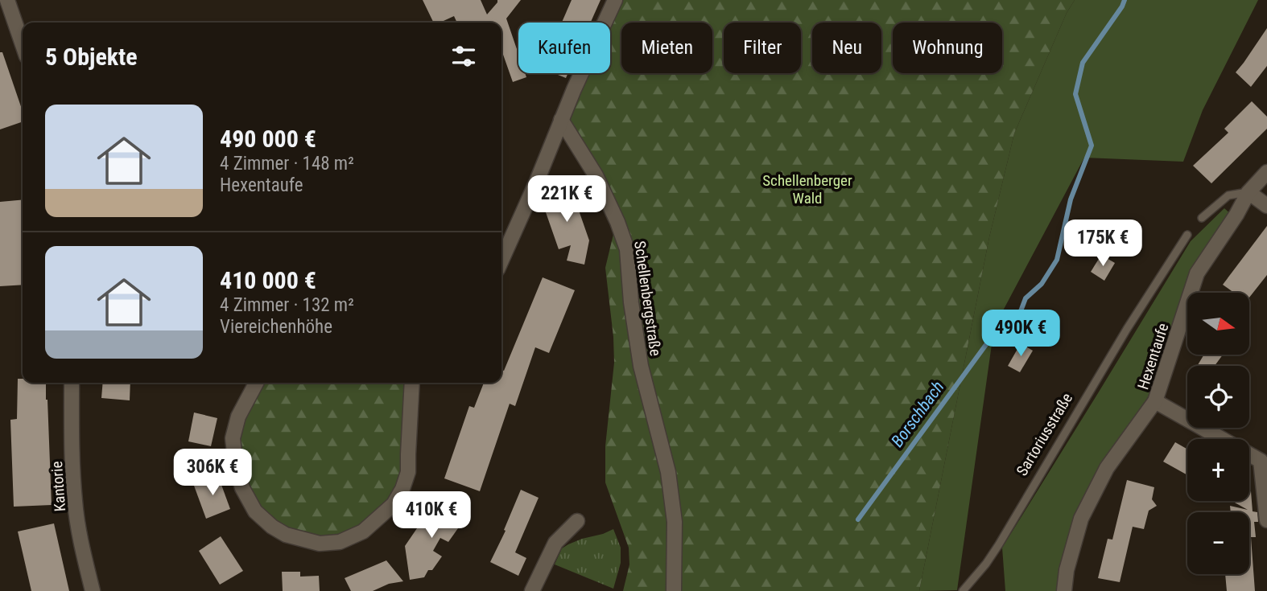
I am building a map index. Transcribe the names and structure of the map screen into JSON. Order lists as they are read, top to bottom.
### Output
{
  "streets": {
    "street": ["Schellenbergstraße", "Hexentaufe", "Kantorie"],
    "lane": ["Sartoriusstraße"]
  },
  "water": ["Borschbach"],
  "parks": ["Schellenberger Wald"],
  "north": "right",
  "page": {
    "chip": [
      "Kaufen",
      "Mieten",
      "Filter",
      "Neu",
      "Wohnung"
    ],
    "heading": "5 Objekte",
    "list": [
      {
        "name": "490 000 €",
        "note": "4 Zimmer · 148 m² · Hexentaufe"
      },
      {
        "name": "410 000 €",
        "note": "4 Zimmer · 132 m² · Viereichenhöhe"
      }
    ],
    "price": [
      "221K €",
      "175K €",
      "490K €",
      "306K €",
      "410K €"
    ],
    "map_buttons": ["+", "−"]
  }
}
